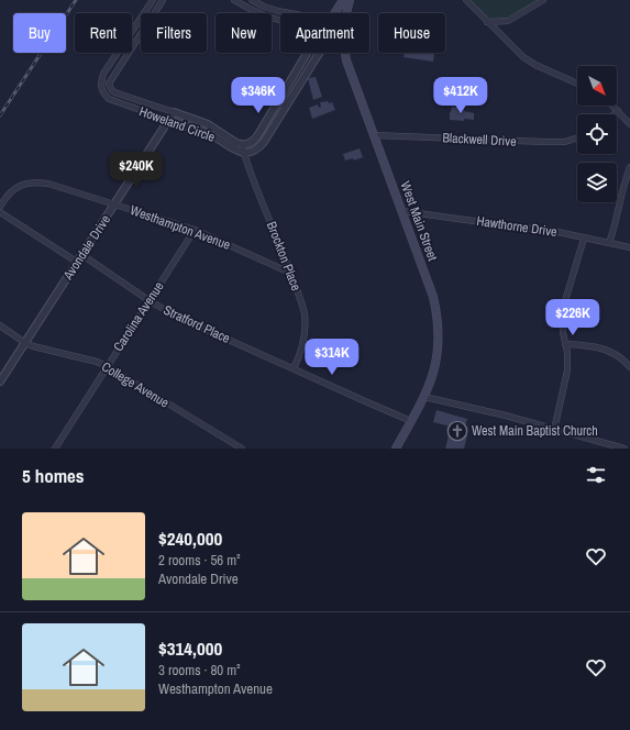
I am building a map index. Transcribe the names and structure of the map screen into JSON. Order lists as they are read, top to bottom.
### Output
{
  "streets": {
    "main road": ["West Main Street"],
    "street": [
      "Howeland Circle",
      "Blackwell Drive",
      "Hawthorne Drive",
      "Westhampton Avenue",
      "Avondale Drive",
      "Brockton Place",
      "Carolina Avenue",
      "Stratford Place",
      "College Avenue"
    ]
  },
  "crossings": [
    ["Howeland Circle", "Avondale Drive"],
    ["Howeland Circle", "Brockton Place"],
    ["Blackwell Drive", "West Main Street"],
    ["West Main Street", "Hawthorne Drive"],
    ["Westhampton Avenue", "Avondale Drive"],
    ["Westhampton Avenue", "Brockton Place"],
    ["Westhampton Avenue", "Carolina Avenue"],
    ["Avondale Drive", "Stratford Place"],
    ["Avondale Drive", "College Avenue"],
    ["Brockton Place", "Stratford Place"],
    ["Carolina Avenue", "Stratford Place"],
    ["Carolina Avenue", "College Avenue"]
  ],
  "places": {
    "church": ["West Main Baptist Church"]
  },
  "north": "bottom right",
  "page": {
    "chip": [
      "Buy",
      "Rent",
      "Filters",
      "New",
      "Apartment",
      "House"
    ],
    "price": [
      "$346K",
      "$412K",
      "$240K",
      "$226K",
      "$314K"
    ],
    "heading": "5 homes",
    "list": [
      {
        "name": "$240,000",
        "note": "2 rooms · 56 m² · Avondale Drive"
      },
      {
        "name": "$314,000",
        "note": "3 rooms · 80 m² · Westhampton Avenue"
      }
    ]
  }
}
